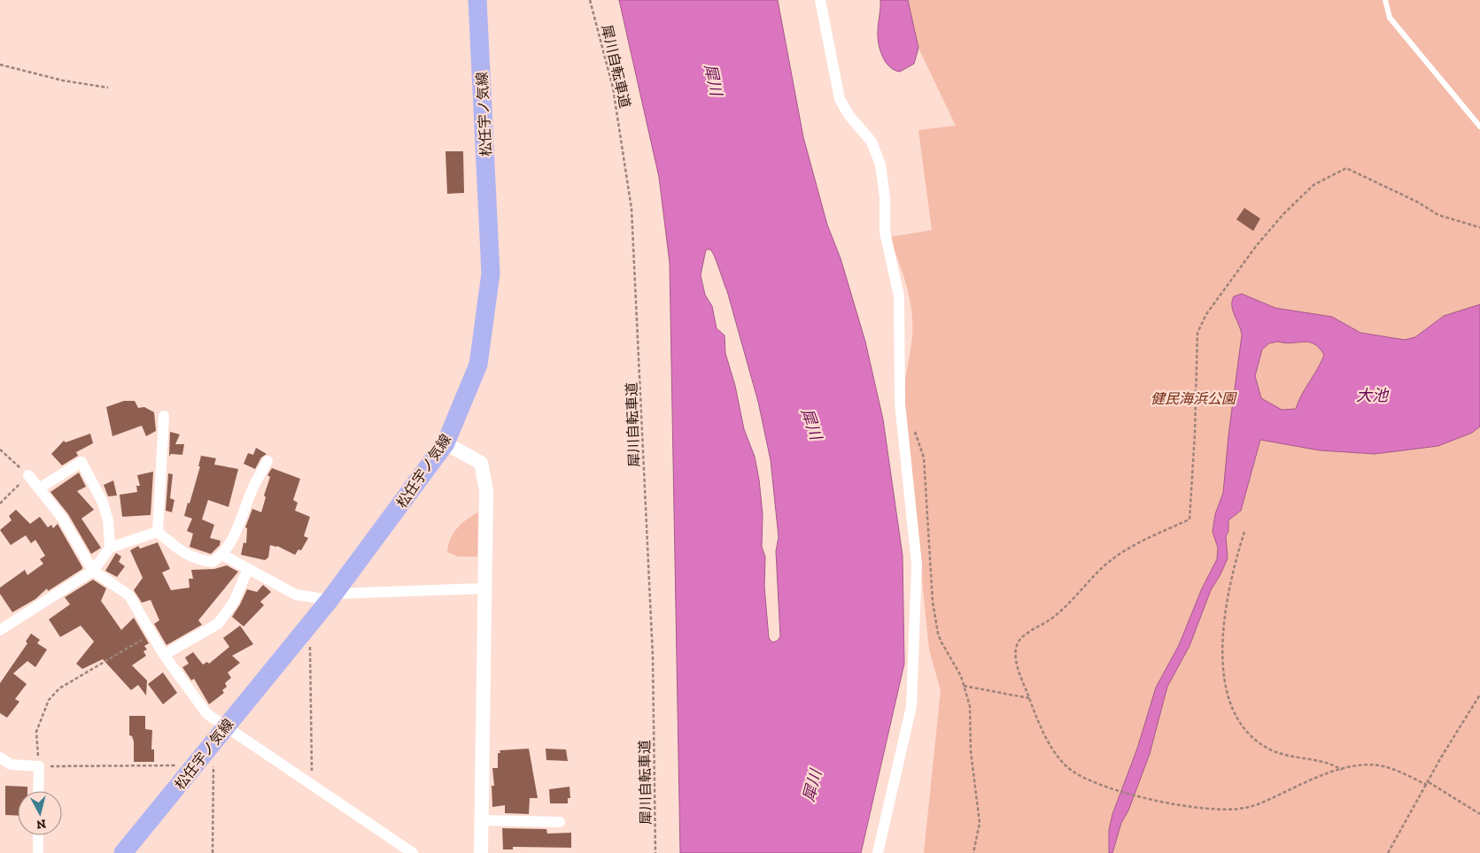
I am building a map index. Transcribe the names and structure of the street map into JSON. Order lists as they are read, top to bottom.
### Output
{
  "streets": {
    "main road": ["松任宇ノ気線"],
    "path": ["犀川自転車道"]
  },
  "water": ["犀川", "大池"],
  "parks": ["健民海浜公園"],
  "north": "bottom"
}
